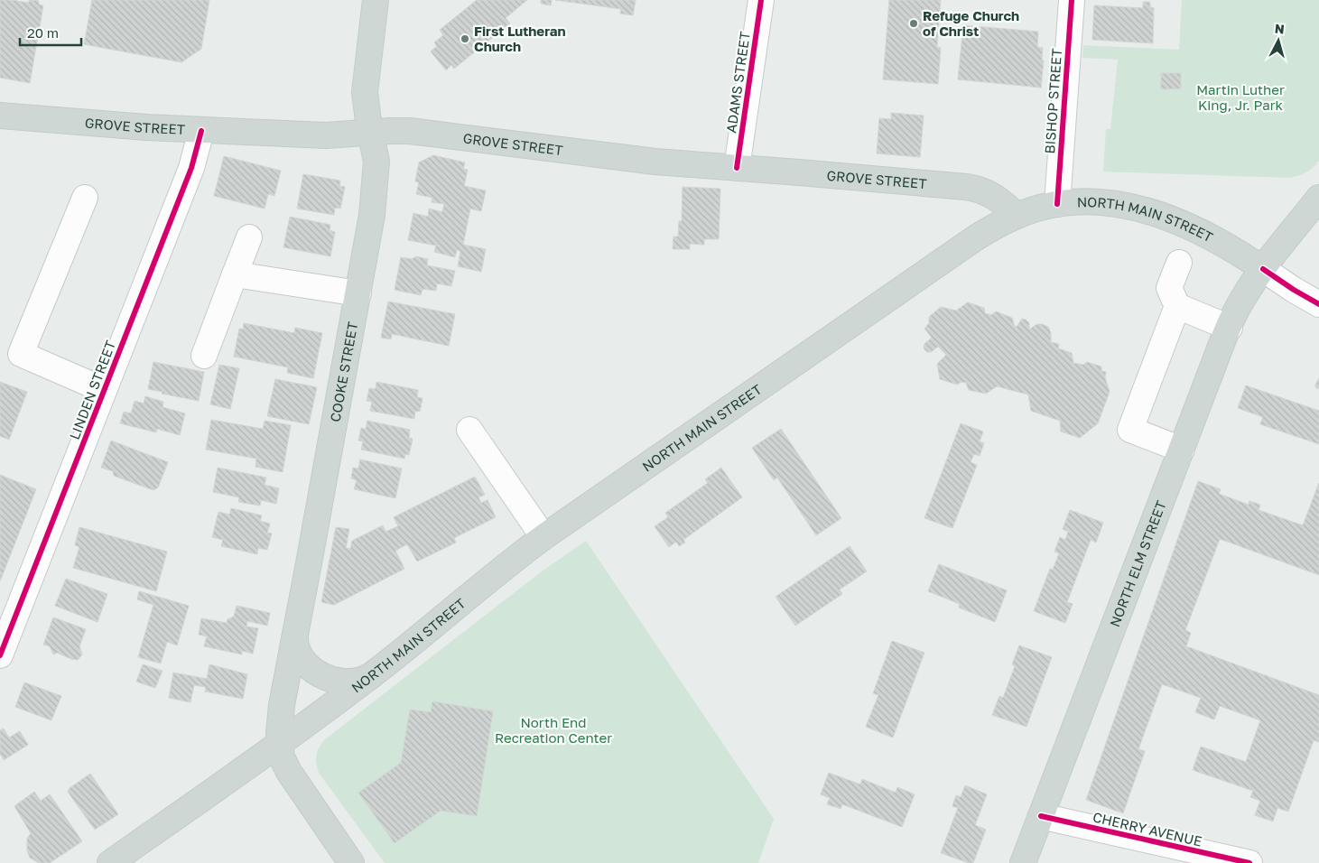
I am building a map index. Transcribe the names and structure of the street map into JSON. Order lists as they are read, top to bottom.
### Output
{
  "streets": {
    "main road": [
      "GROVE STREET",
      "NORTH MAIN STREET",
      "COOKE STREET",
      "NORTH ELM STREET"
    ],
    "street": [
      "ADAMS STREET",
      "BISHOP STREET",
      "LINDEN STREET",
      "CHERRY AVENUE"
    ]
  },
  "crossings": [
    ["ADAMS STREET", "GROVE STREET"],
    ["BISHOP STREET", "NORTH MAIN STREET"],
    ["GROVE STREET", "NORTH MAIN STREET"],
    ["GROVE STREET", "COOKE STREET"],
    ["GROVE STREET", "LINDEN STREET"],
    ["NORTH MAIN STREET", "COOKE STREET"],
    ["NORTH MAIN STREET", "NORTH ELM STREET"],
    ["NORTH ELM STREET", "CHERRY AVENUE"]
  ],
  "parks": ["Martin Luther King, Jr. Park", "North End Recreation Center"],
  "places": ["Refuge Church of Christ", "First Lutheran Church"],
  "scale_bar": "20 m",
  "north": "top"
}
